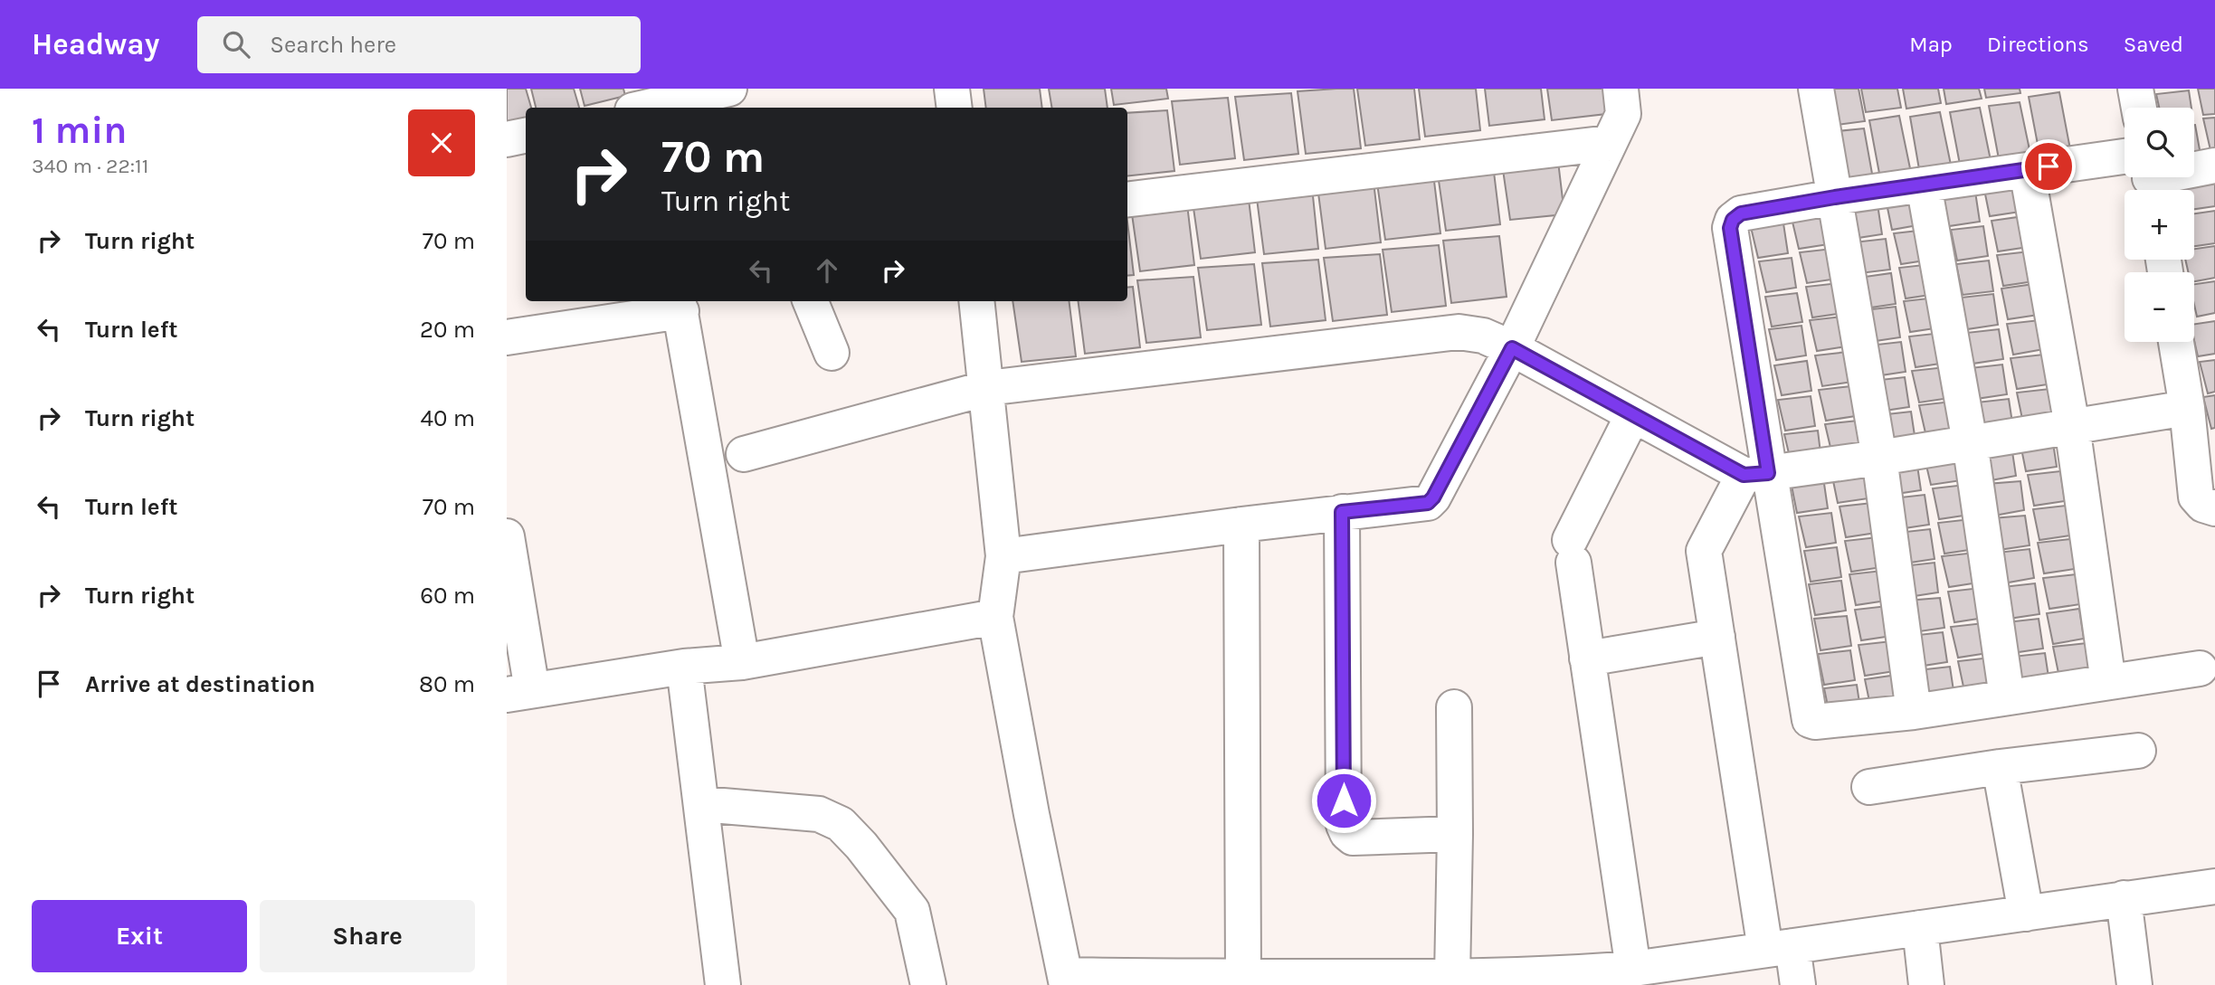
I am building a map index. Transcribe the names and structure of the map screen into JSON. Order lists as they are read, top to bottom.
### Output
{
  "page": {
    "header": "Headway",
    "search": "Search here",
    "nav": ["Map", "Directions", "Saved"],
    "heading": ["1 min", "340 m · 22:11"],
    "map_buttons": ["+", "−"],
    "turn": ["70 m", "Turn right"],
    "list": [
      {
        "name": "Turn right",
        "value": "70 m"
      },
      {
        "name": "Turn left",
        "value": "20 m"
      },
      {
        "name": "Turn right",
        "value": "40 m"
      },
      {
        "name": "Turn left",
        "value": "70 m"
      },
      {
        "name": "Turn right",
        "value": "60 m"
      },
      {
        "name": "Arrive at destination",
        "value": "80 m"
      }
    ],
    "buttons": ["Exit", "Share"]
  }
}
